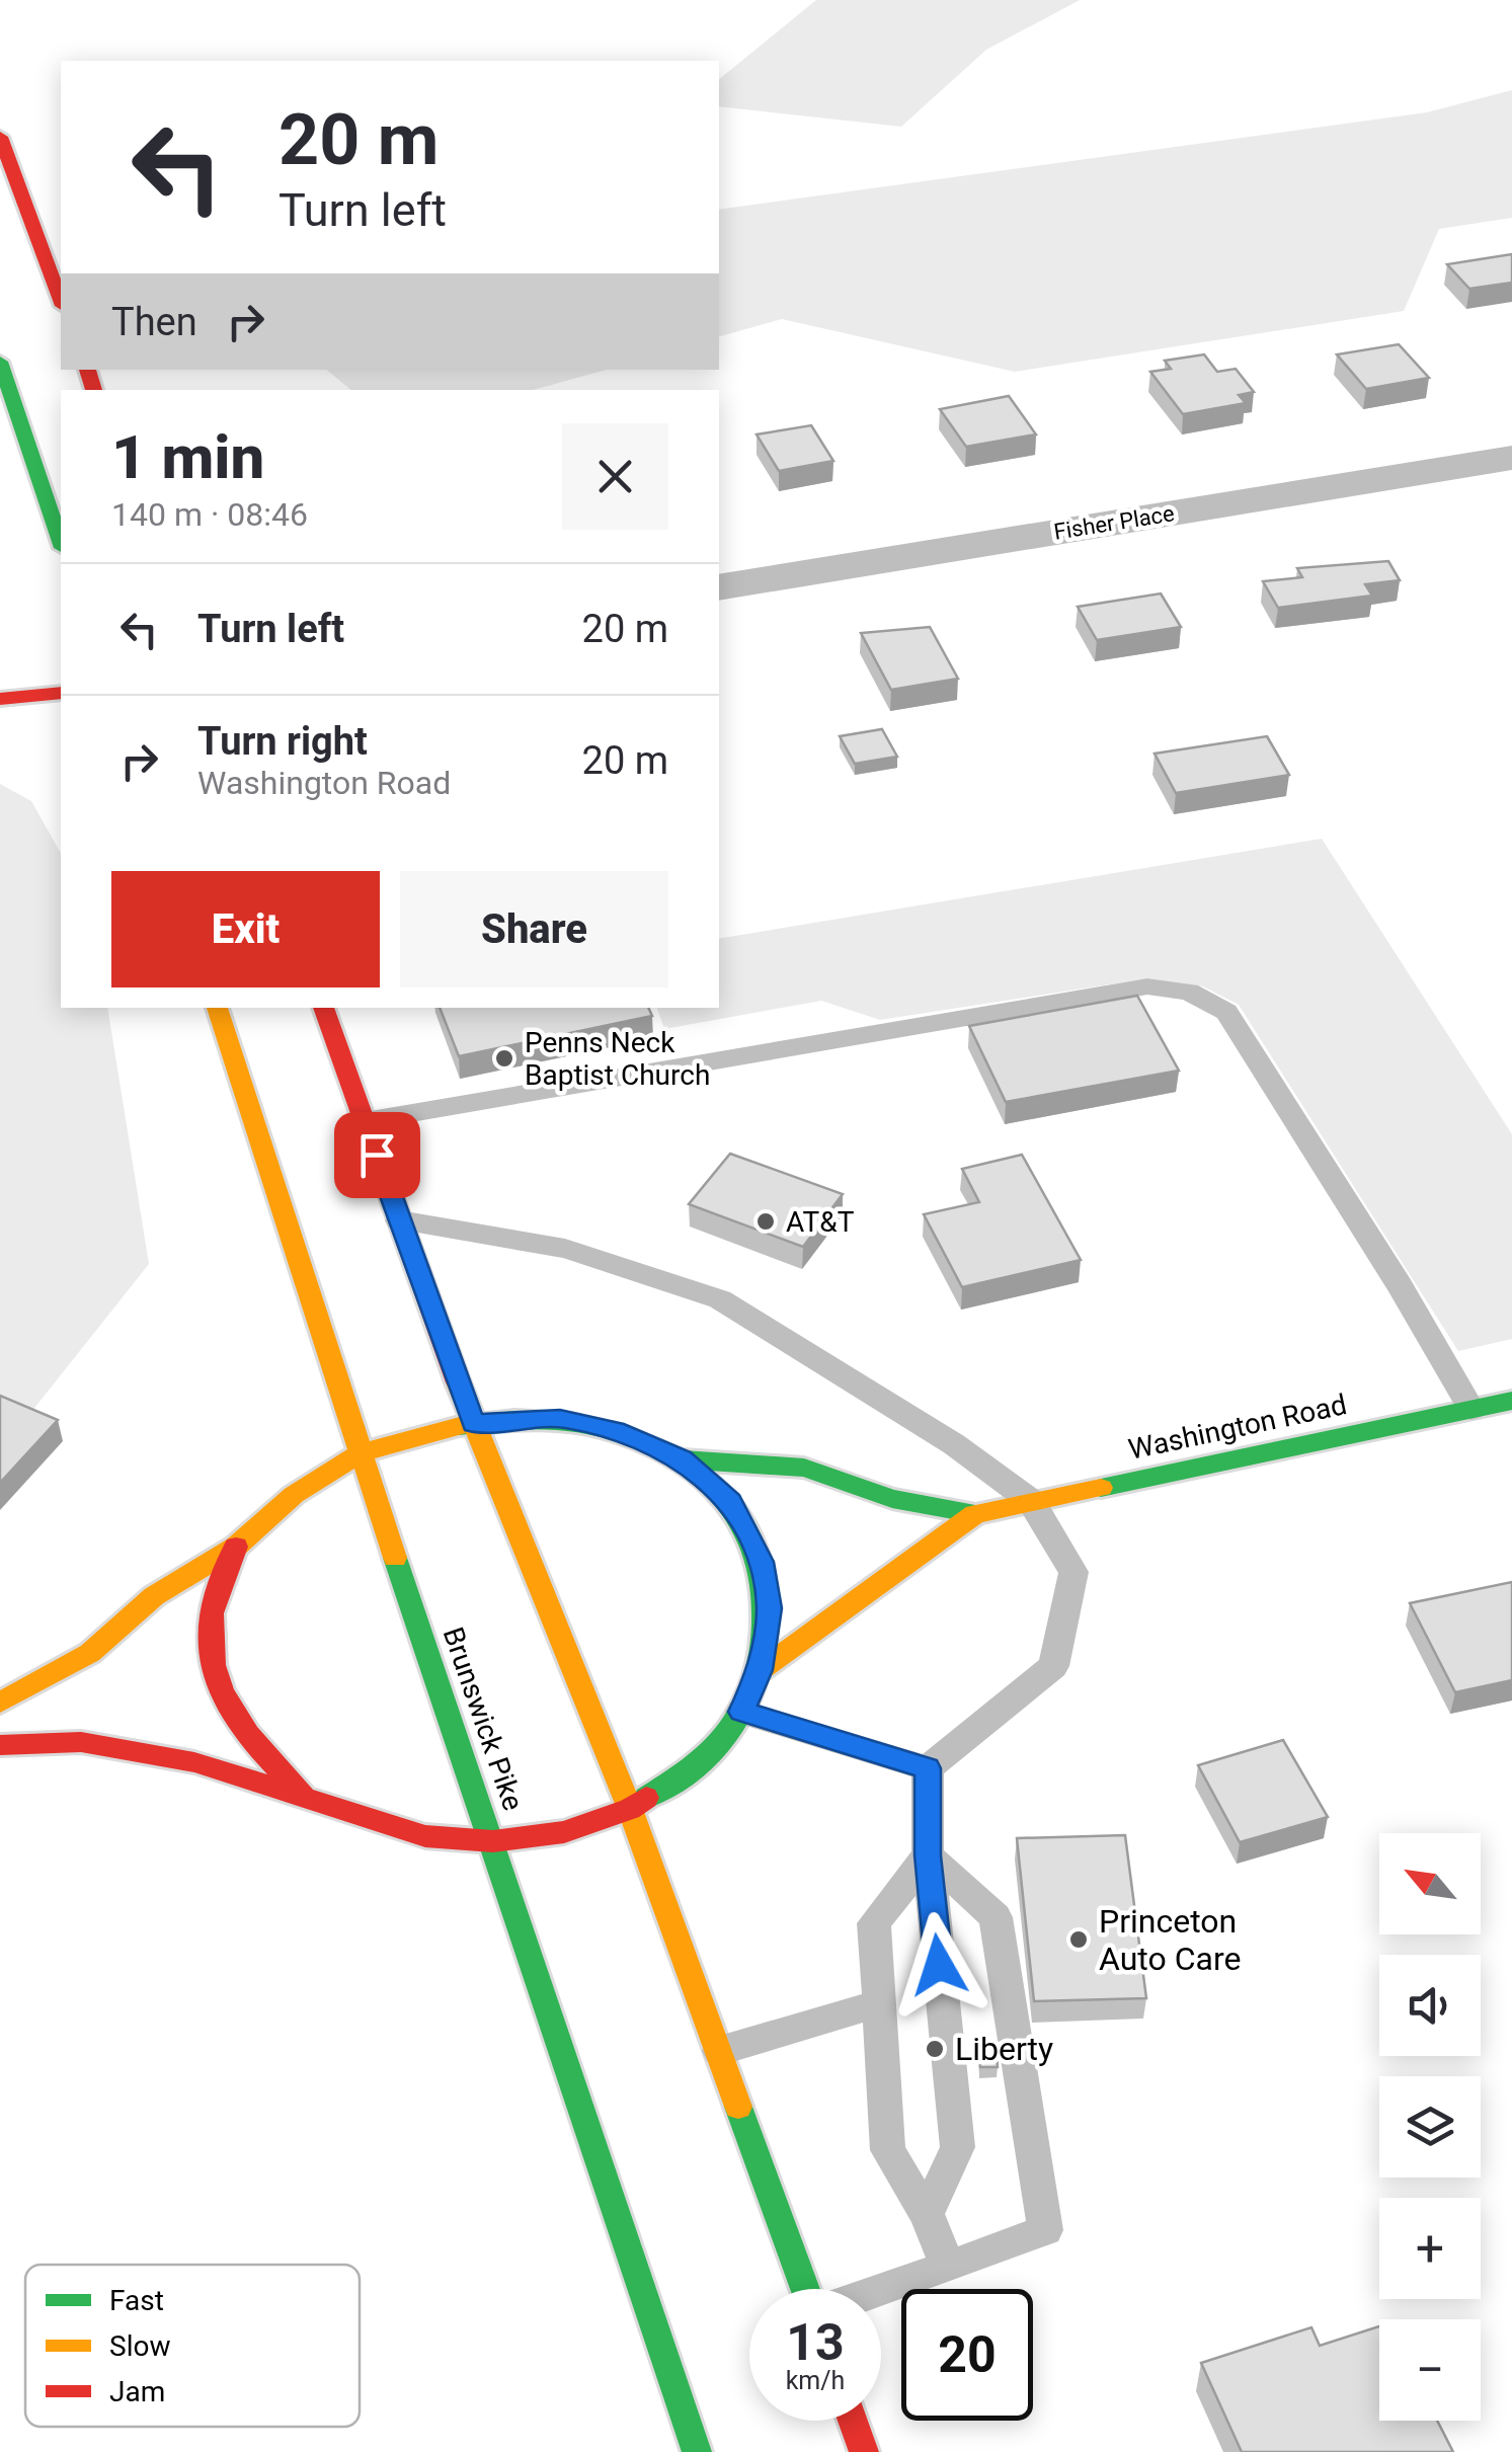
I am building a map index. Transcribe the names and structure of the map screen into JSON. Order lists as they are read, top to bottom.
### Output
{
  "streets": {
    "main road": ["Washington Road", "Brunswick Pike"],
    "street": ["Fisher Place"]
  },
  "crossings": [
    ["Washington Road", "Brunswick Pike"]
  ],
  "places": [
    "Penns Neck Baptist Church",
    "AT&T",
    "Princeton Auto Care",
    "Liberty"
  ],
  "legend": ["Fast", "Slow", "Jam"],
  "north": "top left",
  "page": {
    "turn": ["20 m", "Turn left"],
    "then": "Then",
    "heading": ["1 min", "140 m · 08:46"],
    "list": [
      {
        "name": "Turn left",
        "value": "20 m"
      },
      {
        "name": "Turn right",
        "note": "Washington Road",
        "value": "20 m"
      }
    ],
    "buttons": ["Exit", "Share"],
    "map_buttons": ["+", "−"],
    "speed": "13 km/h",
    "limit": "20"
  }
}
